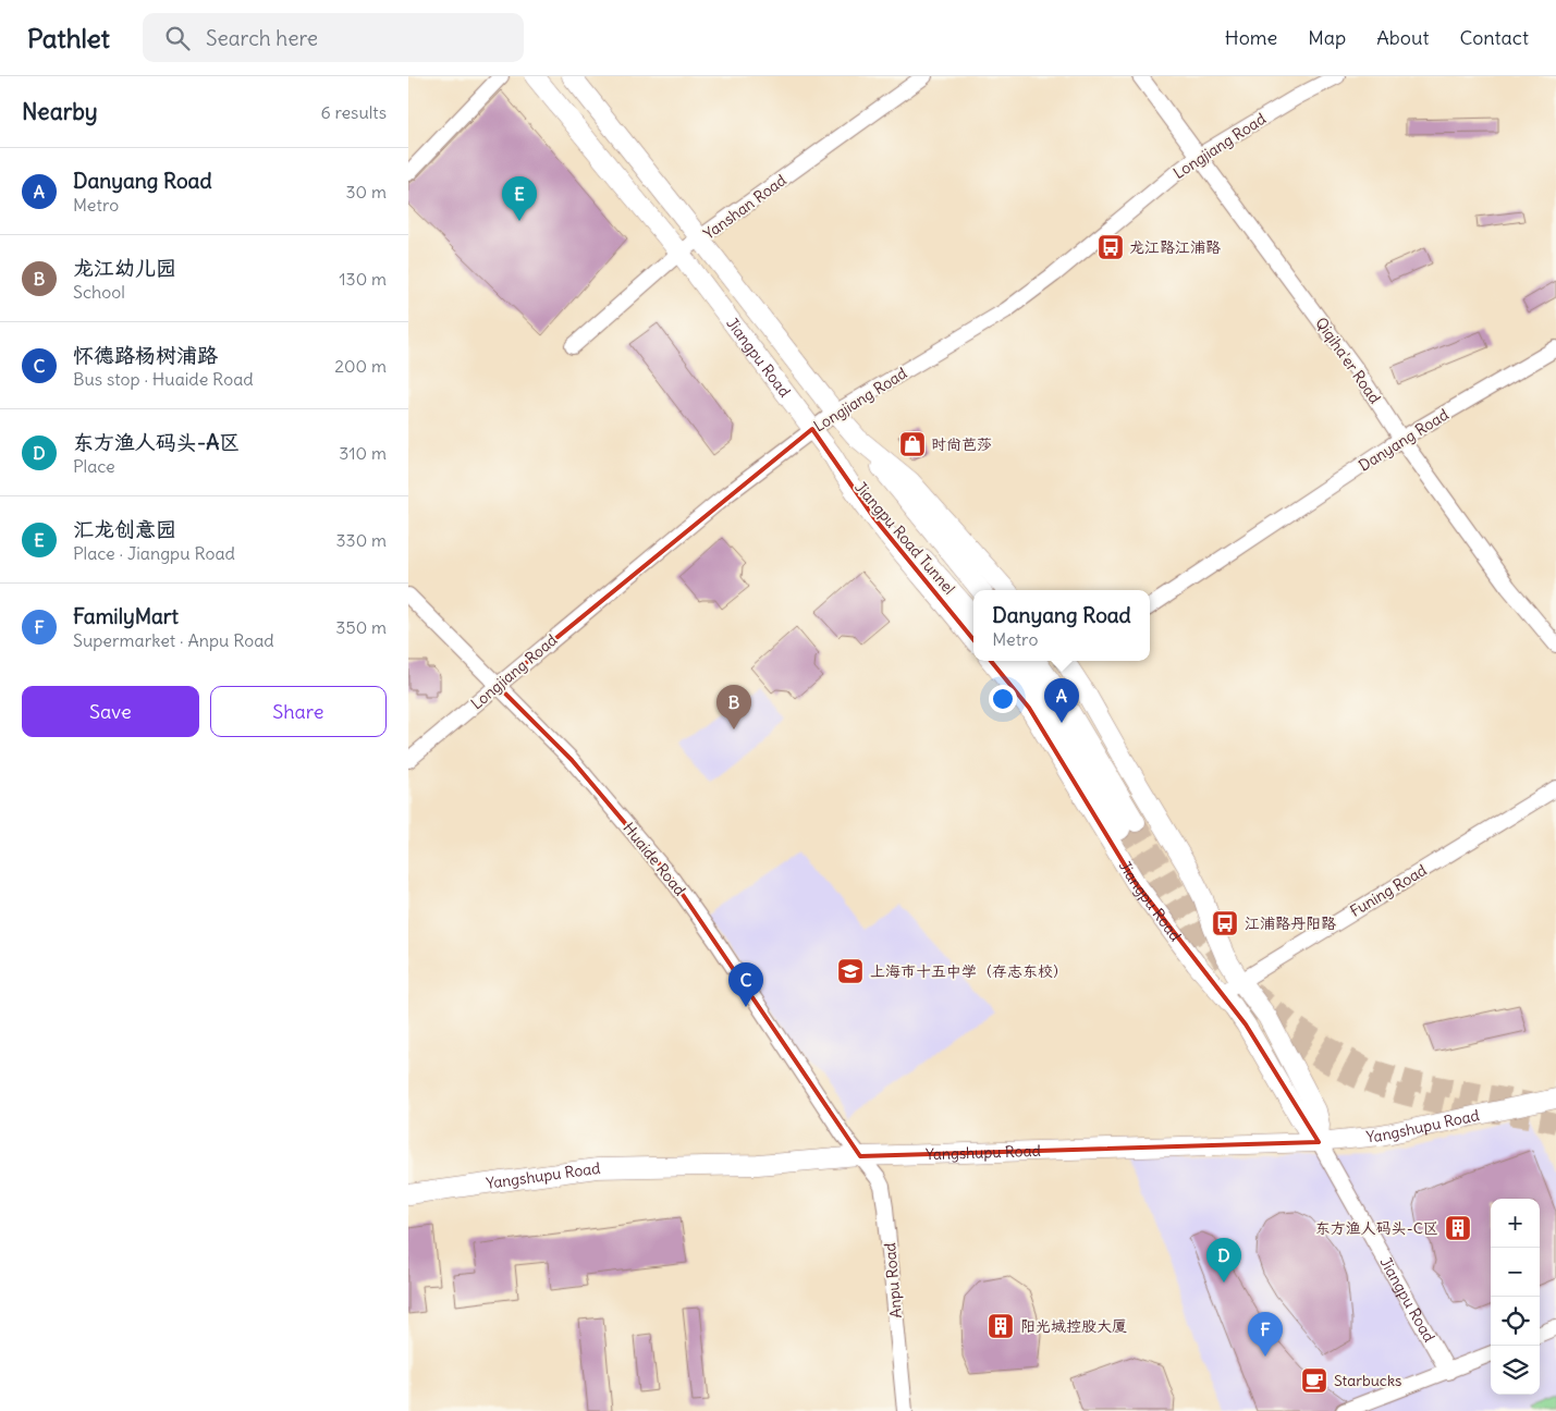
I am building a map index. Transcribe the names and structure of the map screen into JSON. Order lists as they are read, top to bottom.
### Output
{
  "streets": {
    "main road": ["Jiangpu Road", "Jiangpu Road Tunnel", "Yangshupu Road"],
    "street": [
      "Longjiang Road",
      "Yanshan Road",
      "Qiqiha'er Road",
      "Danyang Road",
      "Huaide Road",
      "Funing Road",
      "Anpu Road"
    ]
  },
  "crossings": [
    ["Longjiang Road", "Jiangpu Road"],
    ["Longjiang Road", "Qiqiha'er Road"],
    ["Longjiang Road", "Huaide Road"],
    ["Yanshan Road", "Jiangpu Road"],
    ["Jiangpu Road", "Jiangpu Road Tunnel"],
    ["Jiangpu Road", "Funing Road"],
    ["Jiangpu Road", "Yangshupu Road"],
    ["Qiqiha'er Road", "Danyang Road"],
    ["Huaide Road", "Yangshupu Road"],
    ["Huaide Road", "Anpu Road"],
    ["Yangshupu Road", "Anpu Road"]
  ],
  "places": {
    "bus stop": ["龙江路江浦路", "江浦路丹阳路"],
    "shop": ["时尚芭莎"],
    "school or university": ["上海市十五中学（存志东校）"],
    "building": ["东方渔人码头-C区", "阳光城控股大厦"],
    "cafe": ["Starbucks"]
  },
  "page": {
    "header": "Pathlet",
    "search": "Search here",
    "nav": [
      "Home",
      "Map",
      "About",
      "Contact"
    ],
    "heading": ["Nearby", "6 results"],
    "list": [
      {
        "mark": "A",
        "name": "Danyang Road",
        "note": "Metro",
        "value": "30 m"
      },
      {
        "mark": "B",
        "name": "龙江幼儿园",
        "note": "School",
        "value": "130 m"
      },
      {
        "mark": "C",
        "name": "怀德路杨树浦路",
        "note": "Bus stop · Huaide Road",
        "value": "200 m"
      },
      {
        "mark": "D",
        "name": "东方渔人码头-A区",
        "note": "Place",
        "value": "310 m"
      },
      {
        "mark": "E",
        "name": "汇龙创意园",
        "note": "Place · Jiangpu Road",
        "value": "330 m"
      },
      {
        "mark": "F",
        "name": "FamilyMart",
        "note": "Supermarket · Anpu Road",
        "value": "350 m"
      }
    ],
    "pins": [
      "E",
      "A",
      "B",
      "C",
      "D",
      "F"
    ],
    "popup": ["Danyang Road", "Metro"],
    "buttons": ["Save", "Share"],
    "map_buttons": ["+", "−"]
  }
}
